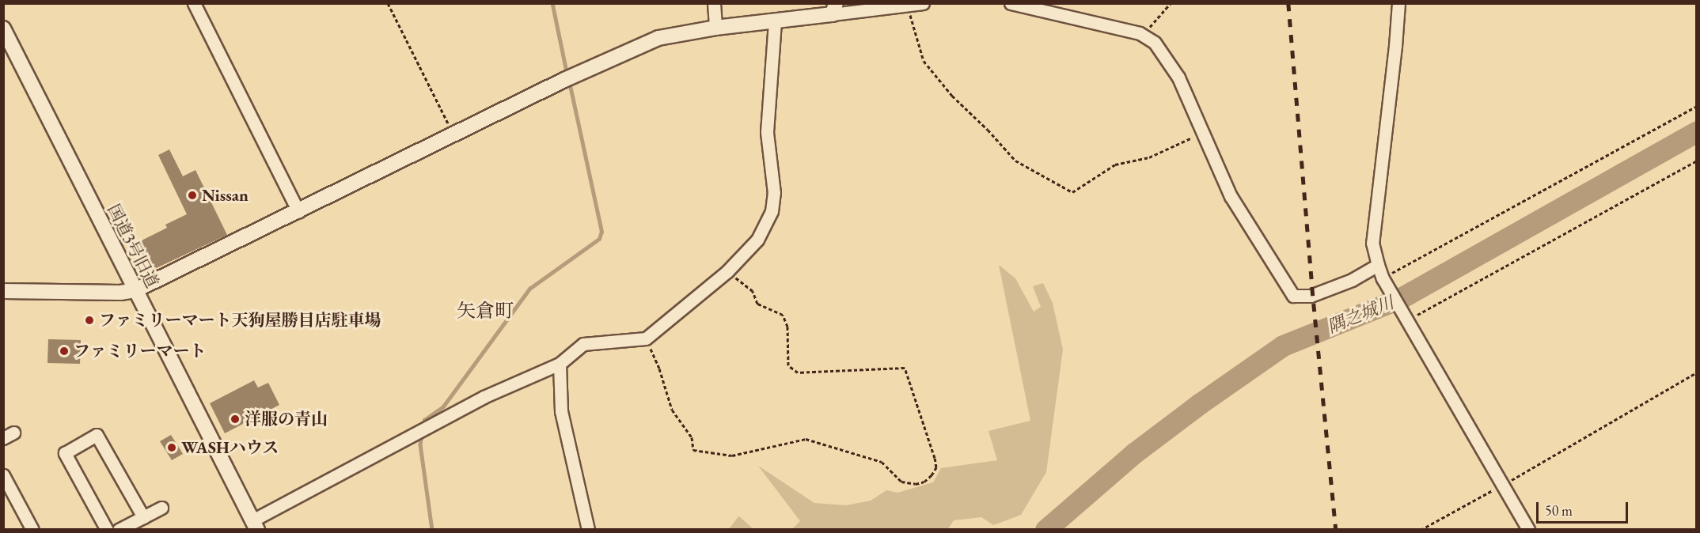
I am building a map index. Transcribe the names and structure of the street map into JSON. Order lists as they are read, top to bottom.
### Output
{
  "streets": {
    "street": ["国道3号旧道"]
  },
  "districts": ["矢倉町"],
  "water": ["隅之城川"],
  "places": [
    "Nissan",
    "ファミリーマート天狗屋勝目店駐車場",
    "ファミリーマート",
    "洋服の青山",
    "WASHハウス"
  ],
  "scale_bar": "50 m"
}
